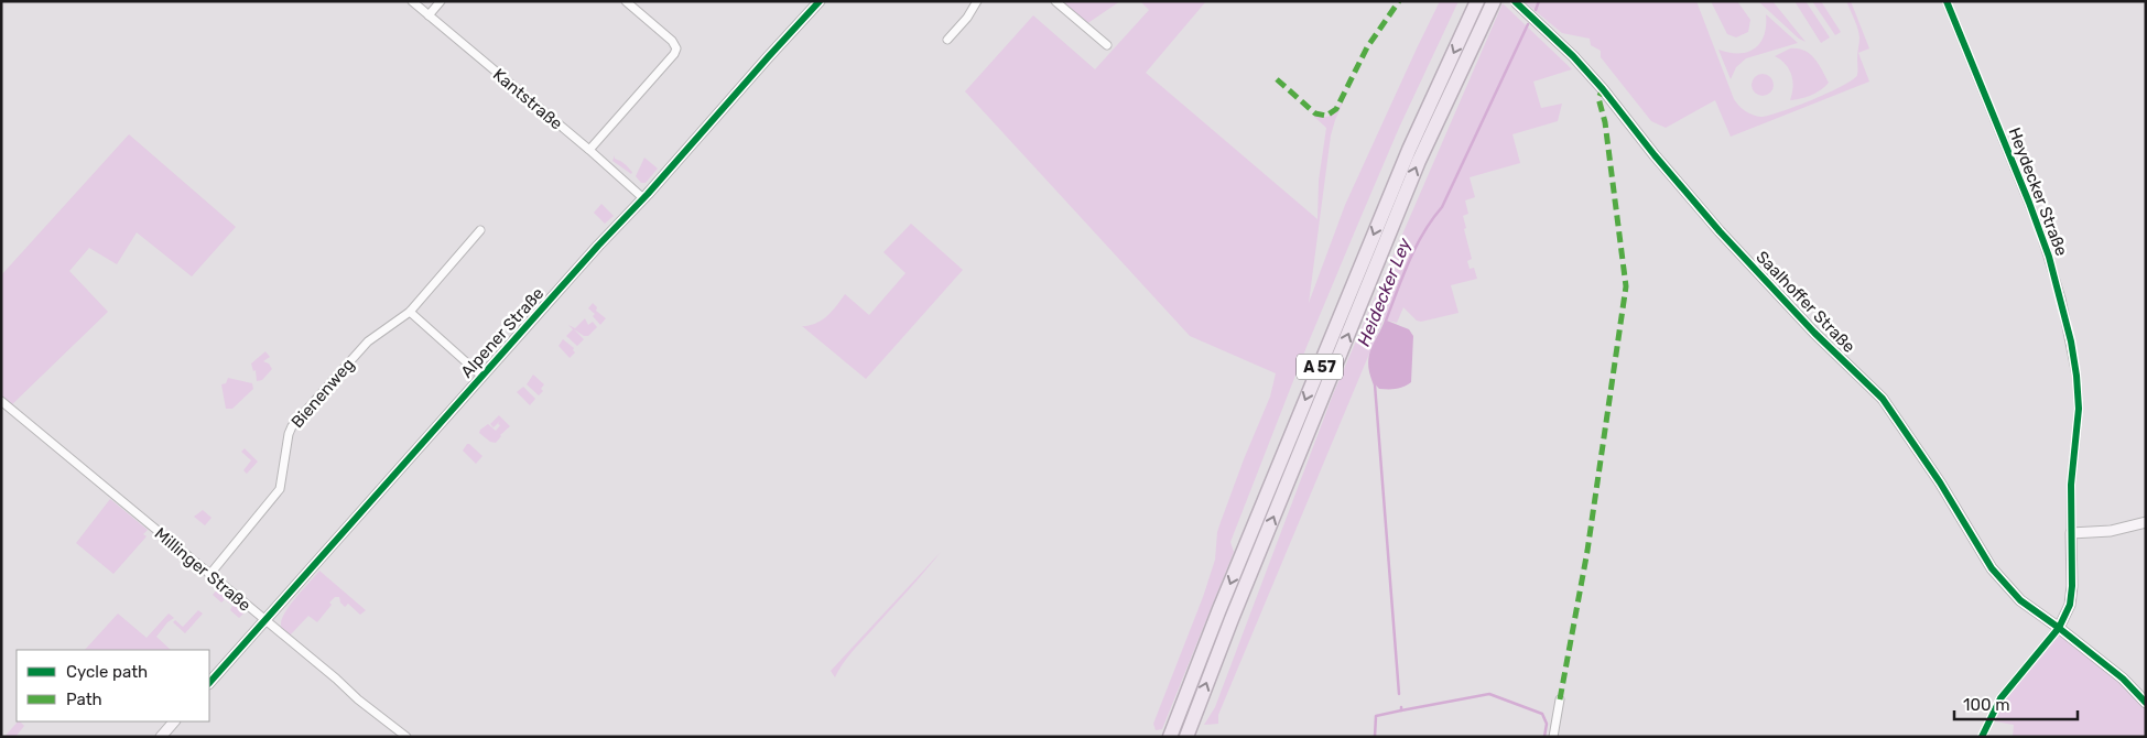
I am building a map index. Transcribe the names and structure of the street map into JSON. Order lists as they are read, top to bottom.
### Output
{
  "streets": {
    "highway": ["A 57"],
    "street": [
      "Kantstraße",
      "Heydecker Straße",
      "Saalhoffer Straße",
      "Alpener Straße",
      "Bienenweg",
      "Millinger Straße"
    ]
  },
  "crossings": [
    ["Kantstraße", "Alpener Straße"],
    ["Heydecker Straße", "Saalhoffer Straße"],
    ["Alpener Straße", "Millinger Straße"],
    ["Bienenweg", "Millinger Straße"]
  ],
  "water": ["Heidecker Ley"],
  "legend": ["Cycle path", "Path"],
  "scale_bar": "100 m"
}
